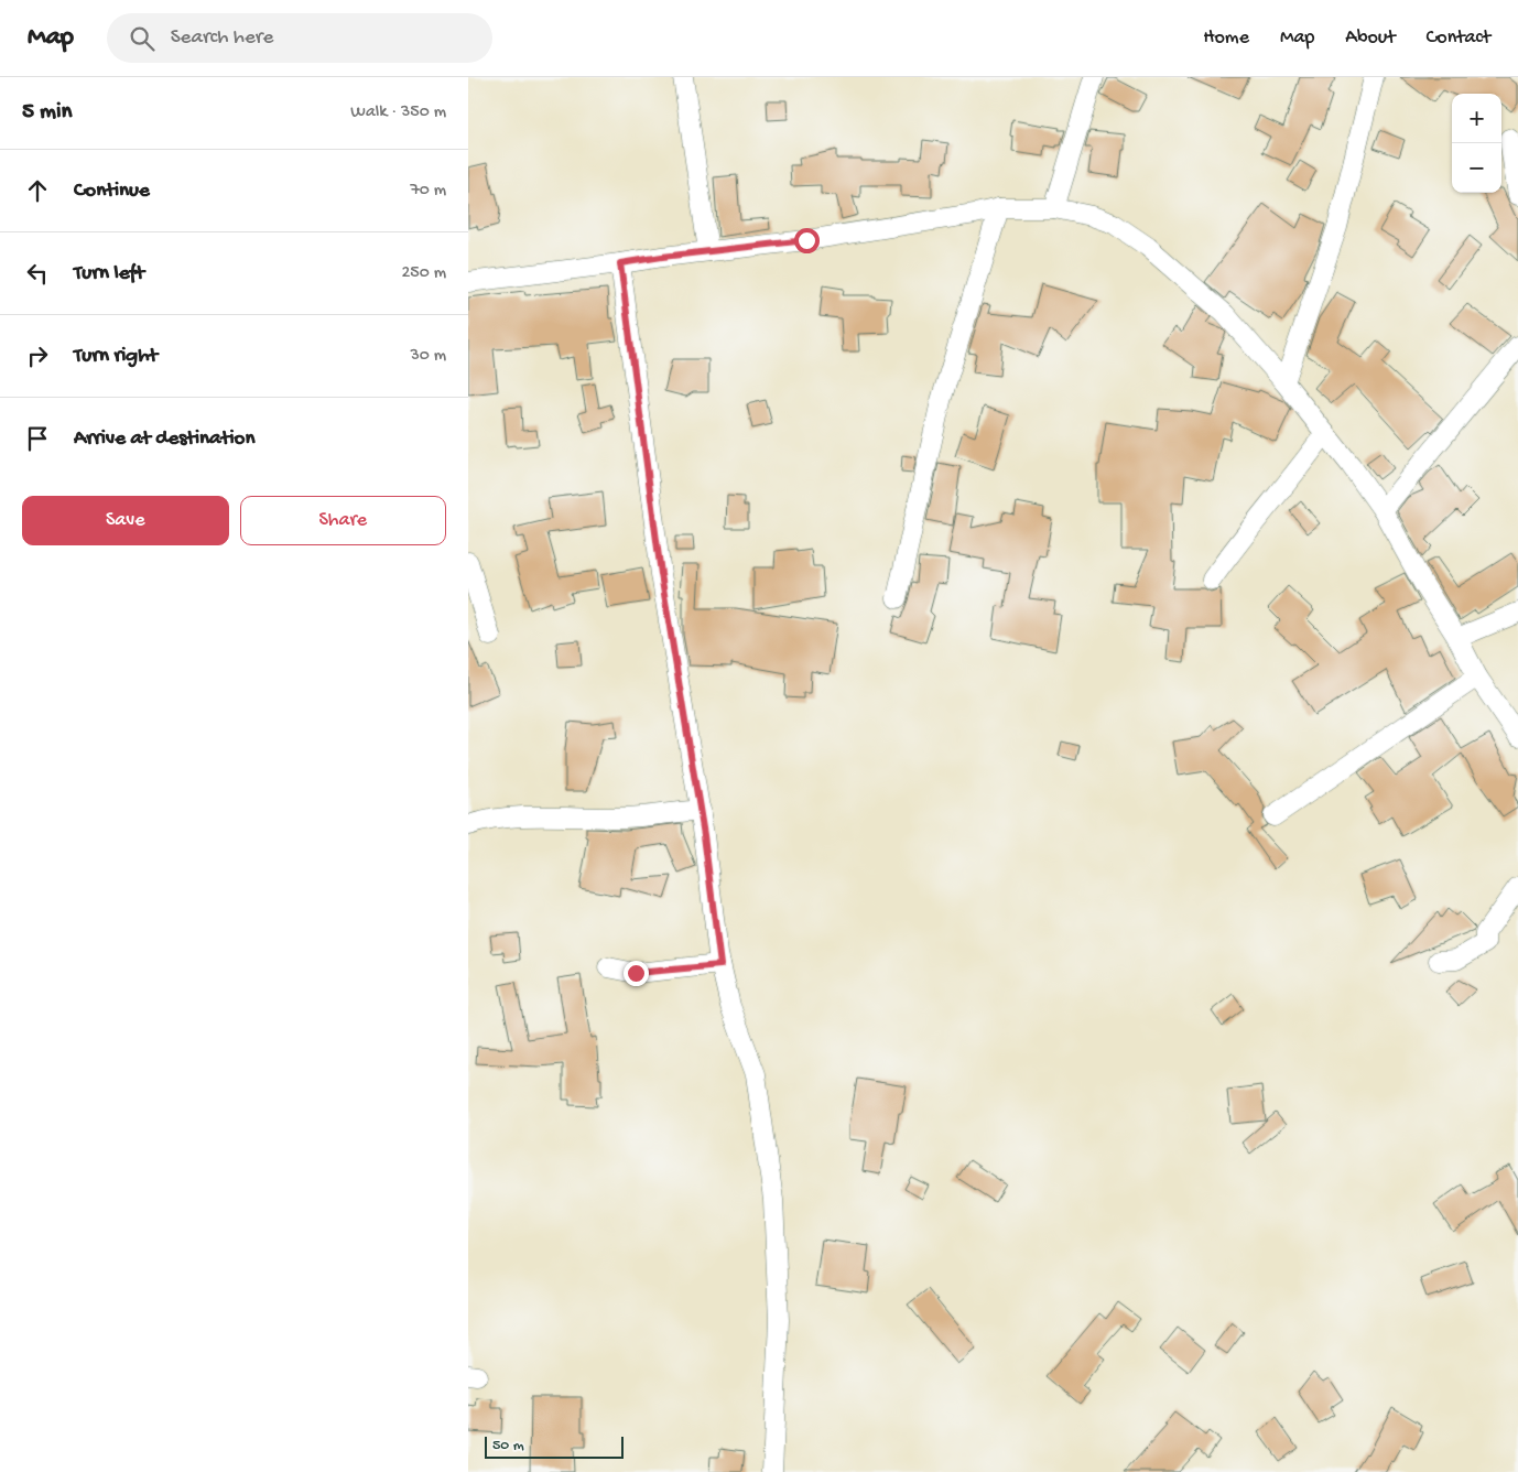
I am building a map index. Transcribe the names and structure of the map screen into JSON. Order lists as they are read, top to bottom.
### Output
{
  "scale_bar": "50 m",
  "page": {
    "header": "Map",
    "search": "Search here",
    "nav": [
      "Home",
      "Map",
      "About",
      "Contact"
    ],
    "heading": ["5 min", "Walk · 350 m"],
    "map_buttons": ["+", "−"],
    "list": [
      ["Continue", "70 m"],
      ["Turn left", "250 m"],
      ["Turn right", "30 m"],
      "Arrive at destination"
    ],
    "buttons": ["Save", "Share"],
    "scale": "50 m"
  }
}
